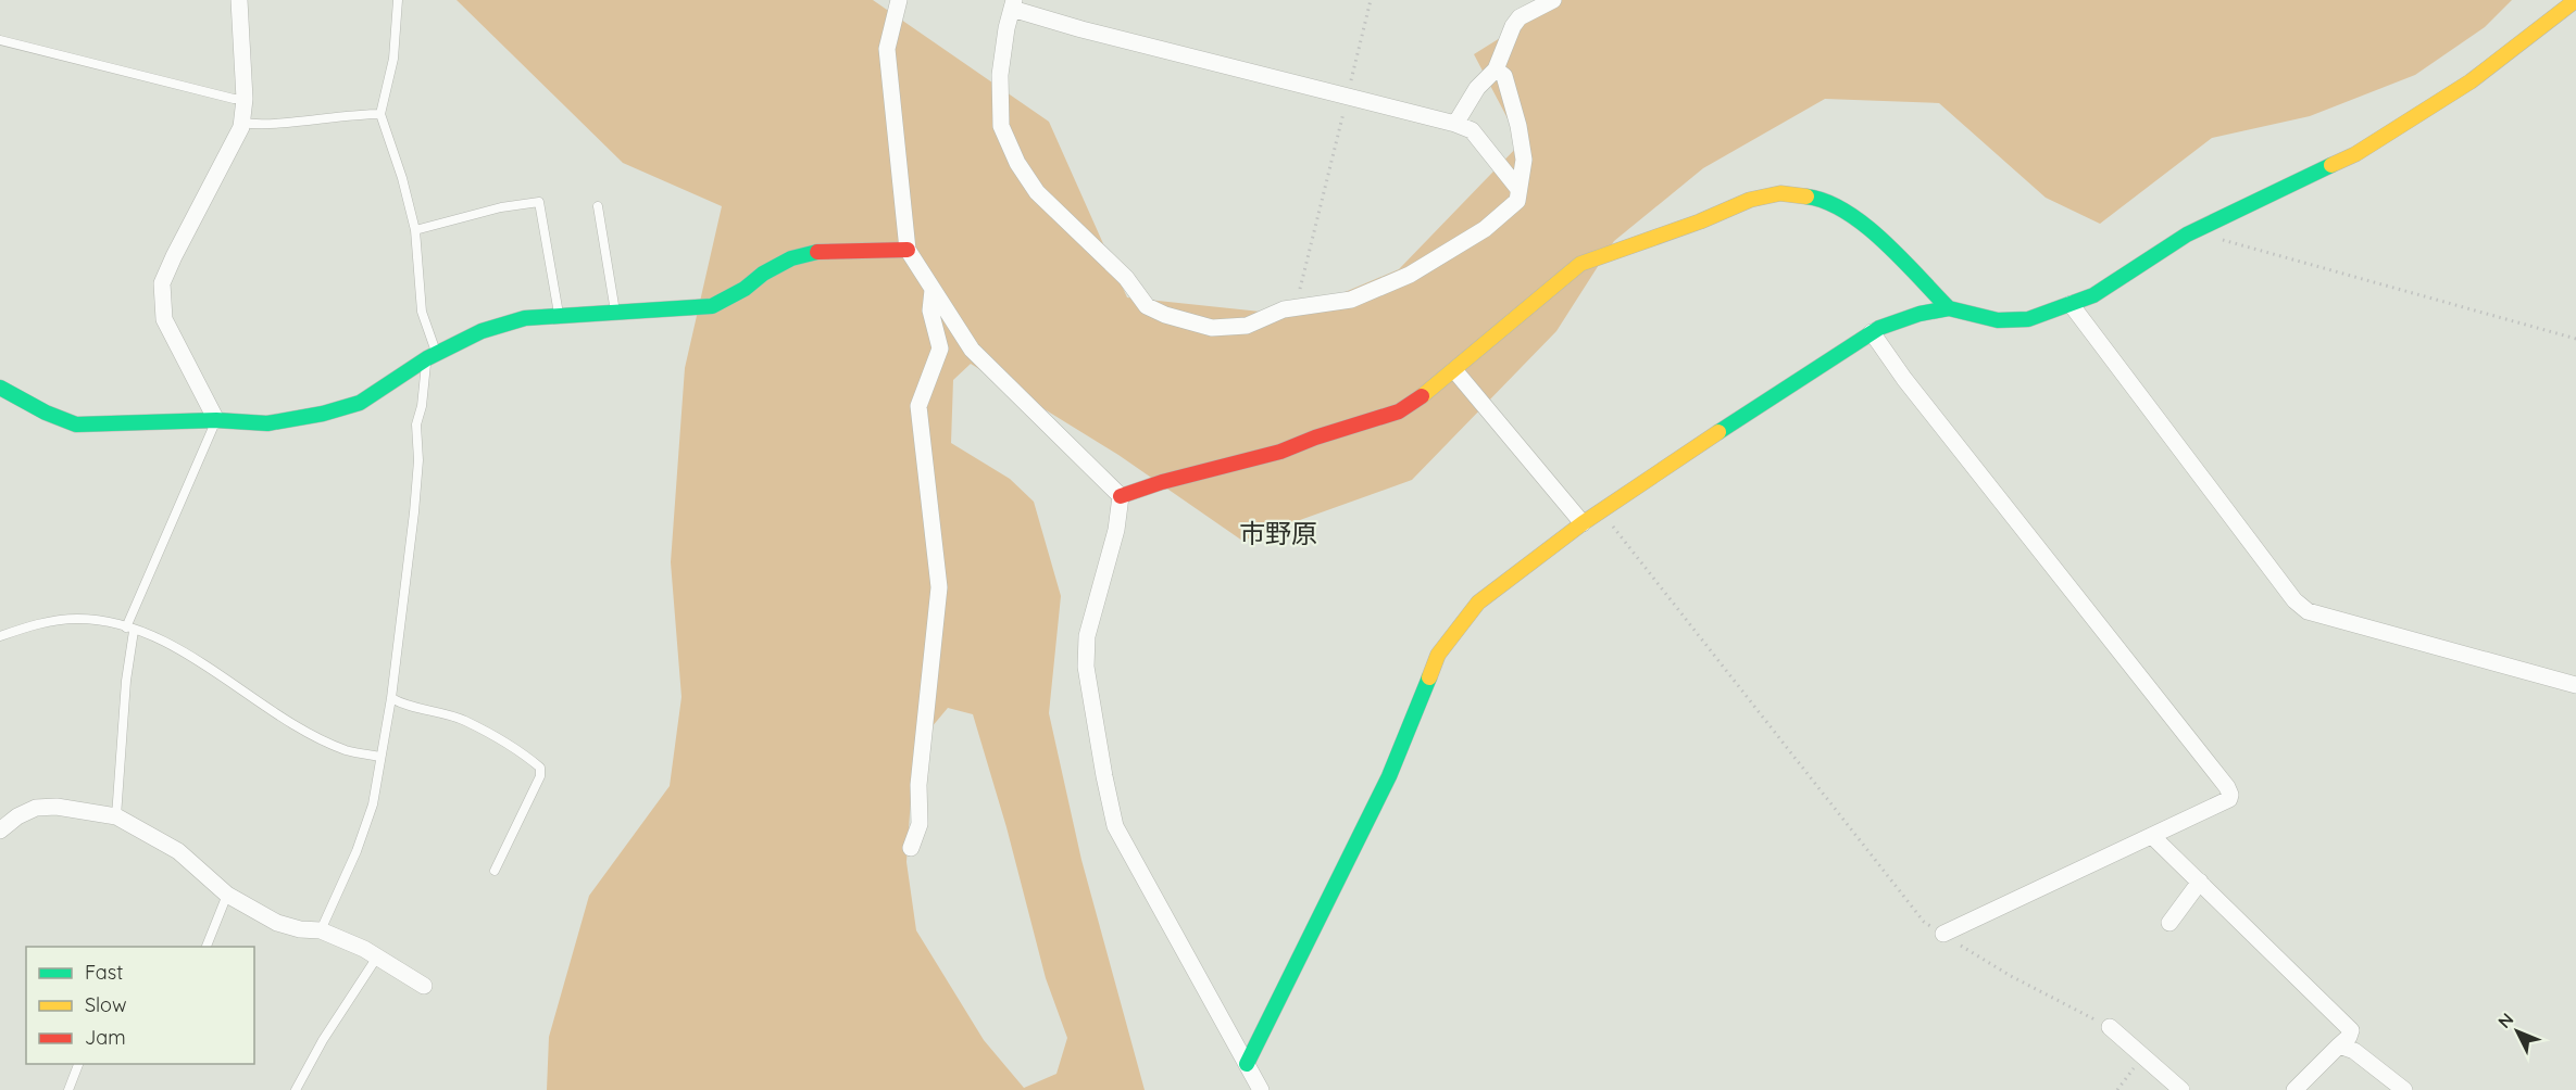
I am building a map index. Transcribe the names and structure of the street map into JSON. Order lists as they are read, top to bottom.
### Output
{
  "districts": ["市野原"],
  "legend": ["Fast", "Slow", "Jam"],
  "north": "top left"
}
